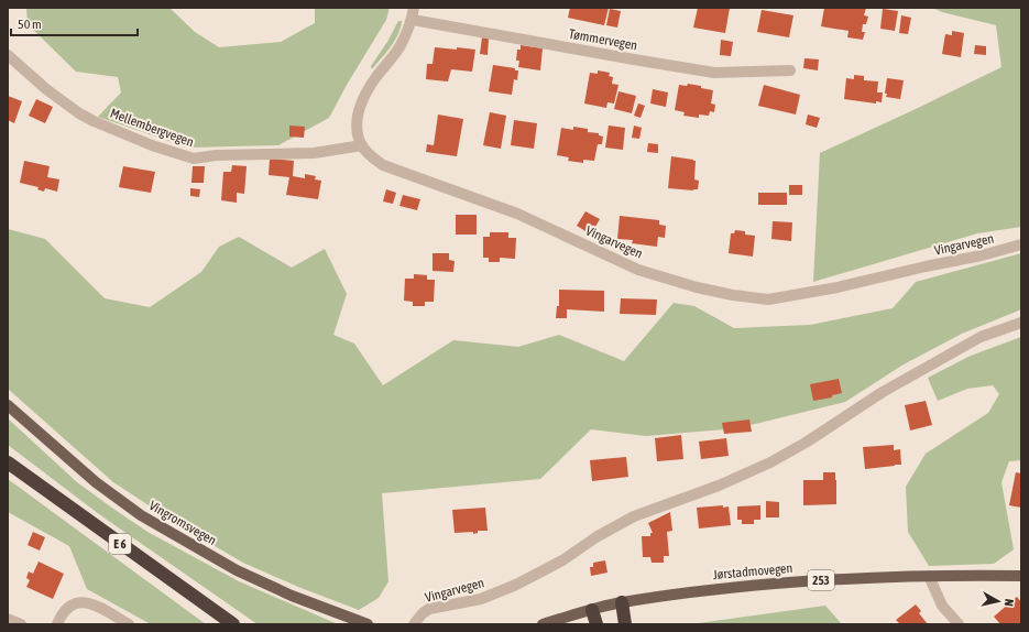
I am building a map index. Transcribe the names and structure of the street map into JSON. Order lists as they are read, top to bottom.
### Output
{
  "streets": {
    "highway": ["E 6"],
    "main road": ["Vingromsvegen", "Jørstadmovegen", "253"],
    "street": ["Tømmervegen", "Mellembergvegen", "Vingarvegen"]
  },
  "crossings": [
    ["Mellembergvegen", "Vingarvegen"]
  ],
  "scale_bar": "50 m",
  "north": "right"
}
